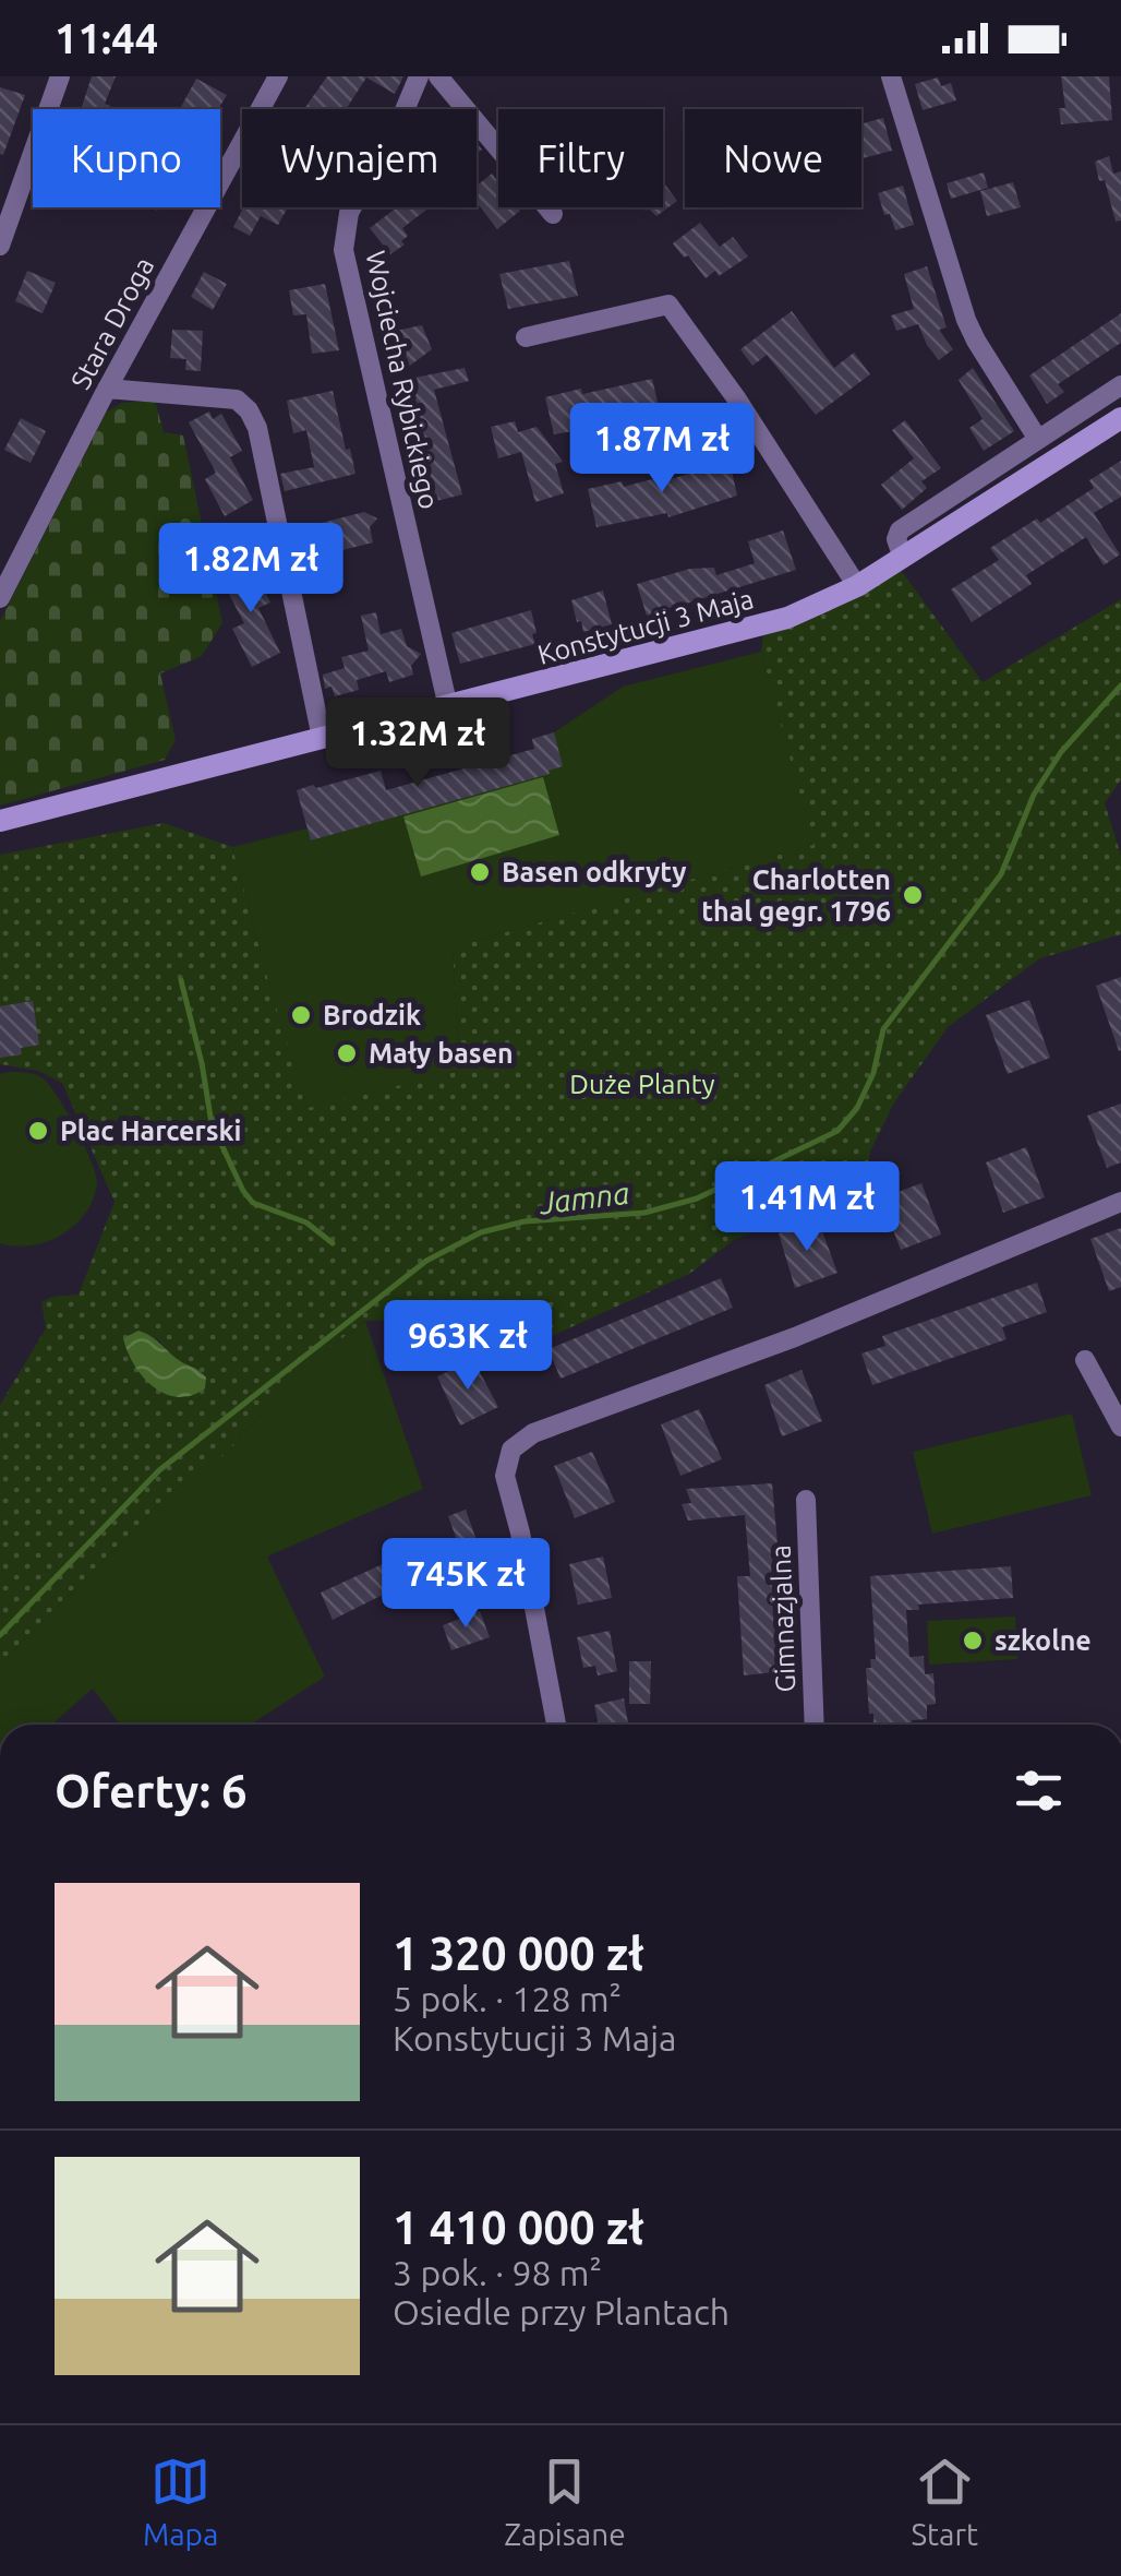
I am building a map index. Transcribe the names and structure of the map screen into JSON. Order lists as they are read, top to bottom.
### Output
{
  "streets": {
    "street": [
      "Stara Droga",
      "Wojciecha Rybickiego",
      "Konstytucji 3 Maja",
      "Gimnazjalna"
    ]
  },
  "crossings": [
    ["Wojciecha Rybickiego", "Konstytucji 3 Maja"]
  ],
  "water": ["Jamna"],
  "parks": ["Duże Planty"],
  "places": [
    "Basen odkryty",
    "Charlotten thal gegr. 1796",
    "Brodzik",
    "Mały basen",
    "Plac Harcerski",
    "szkolne"
  ],
  "page": {
    "status": "11:44",
    "chip": [
      "Kupno",
      "Wynajem",
      "Filtry",
      "Nowe"
    ],
    "price": [
      "1.87M zł",
      "1.82M zł",
      "1.32M zł",
      "1.41M zł",
      "963K zł",
      "745K zł"
    ],
    "heading": "Oferty: 6",
    "list": [
      {
        "name": "1 320 000 zł",
        "note": "5 pok. · 128 m² · Konstytucji 3 Maja"
      },
      {
        "name": "1 410 000 zł",
        "note": "3 pok. · 98 m² · Osiedle przy Plantach"
      }
    ],
    "tabs": ["Mapa", "Zapisane", "Start"]
  }
}
